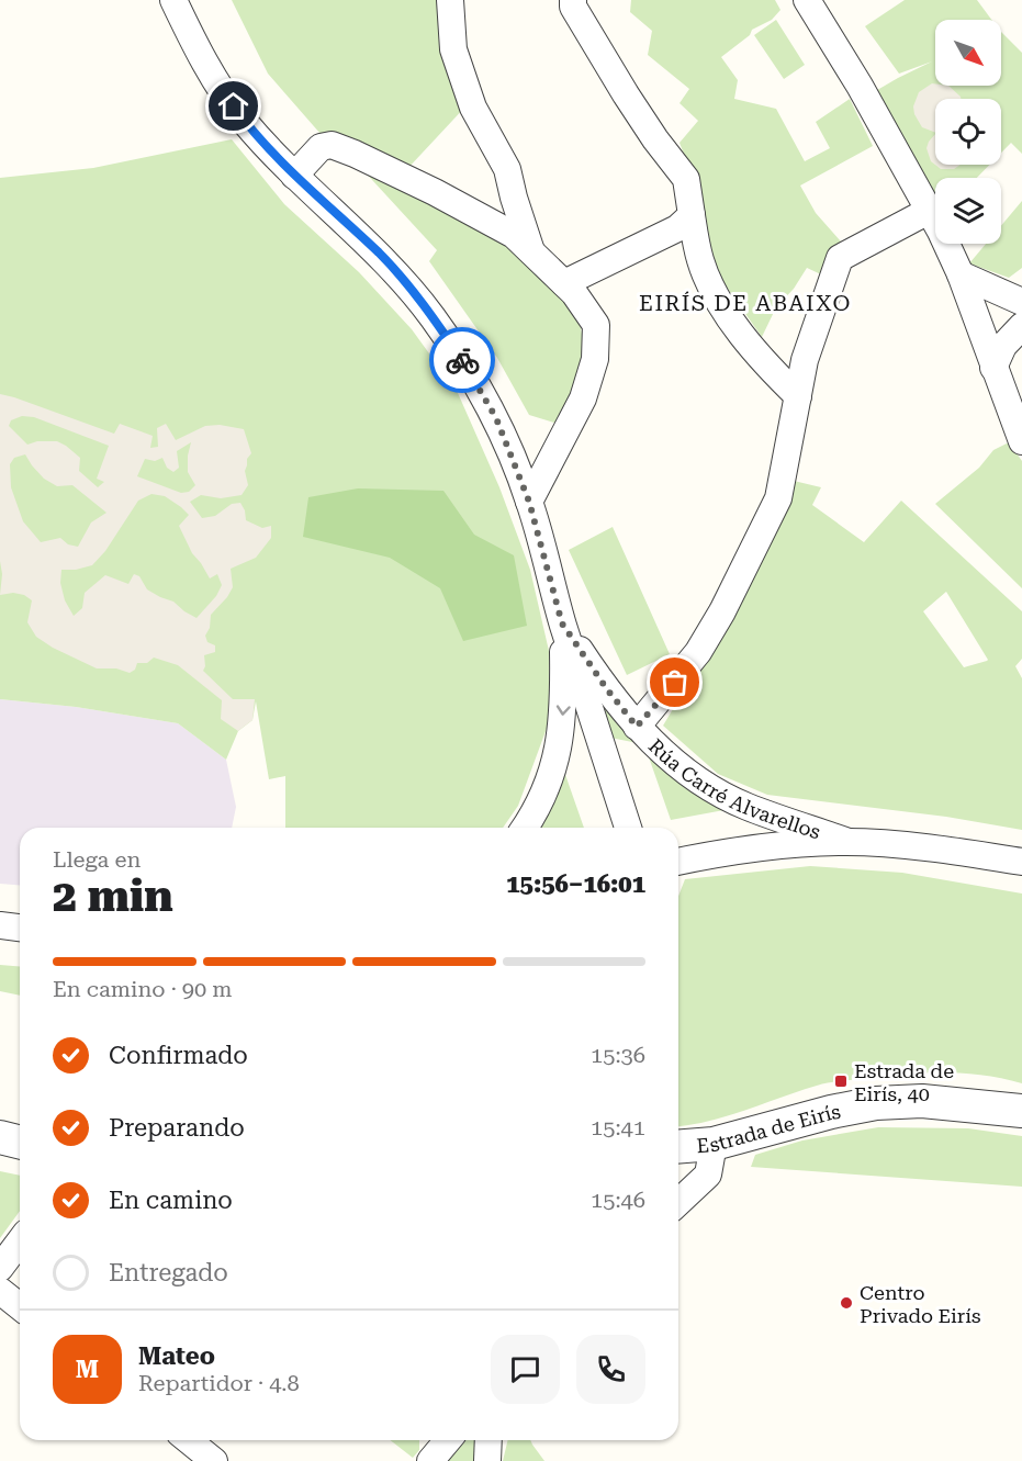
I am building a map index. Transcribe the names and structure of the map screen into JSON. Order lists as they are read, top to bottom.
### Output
{
  "streets": {
    "street": ["Rúa Carré Alvarellos", "Estrada de Eirís"]
  },
  "districts": ["EIRÍS DE ABAIXO"],
  "places": {
    "transit": ["Estrada de Eirís, 40"],
    "other": ["Centro Privado Eirís"]
  },
  "north": "bottom right",
  "page": {
    "heading": ["2 min", "Llega en", "15:56–16:01"],
    "panel": ["Mateo", "Repartidor · 4.8"],
    "bar": "En camino · 90 m",
    "list": [
      ["Confirmado", "15:36"],
      ["Preparando", "15:41"],
      ["En camino", "15:46"],
      "Entregado"
    ],
    "round": "M"
  }
}
